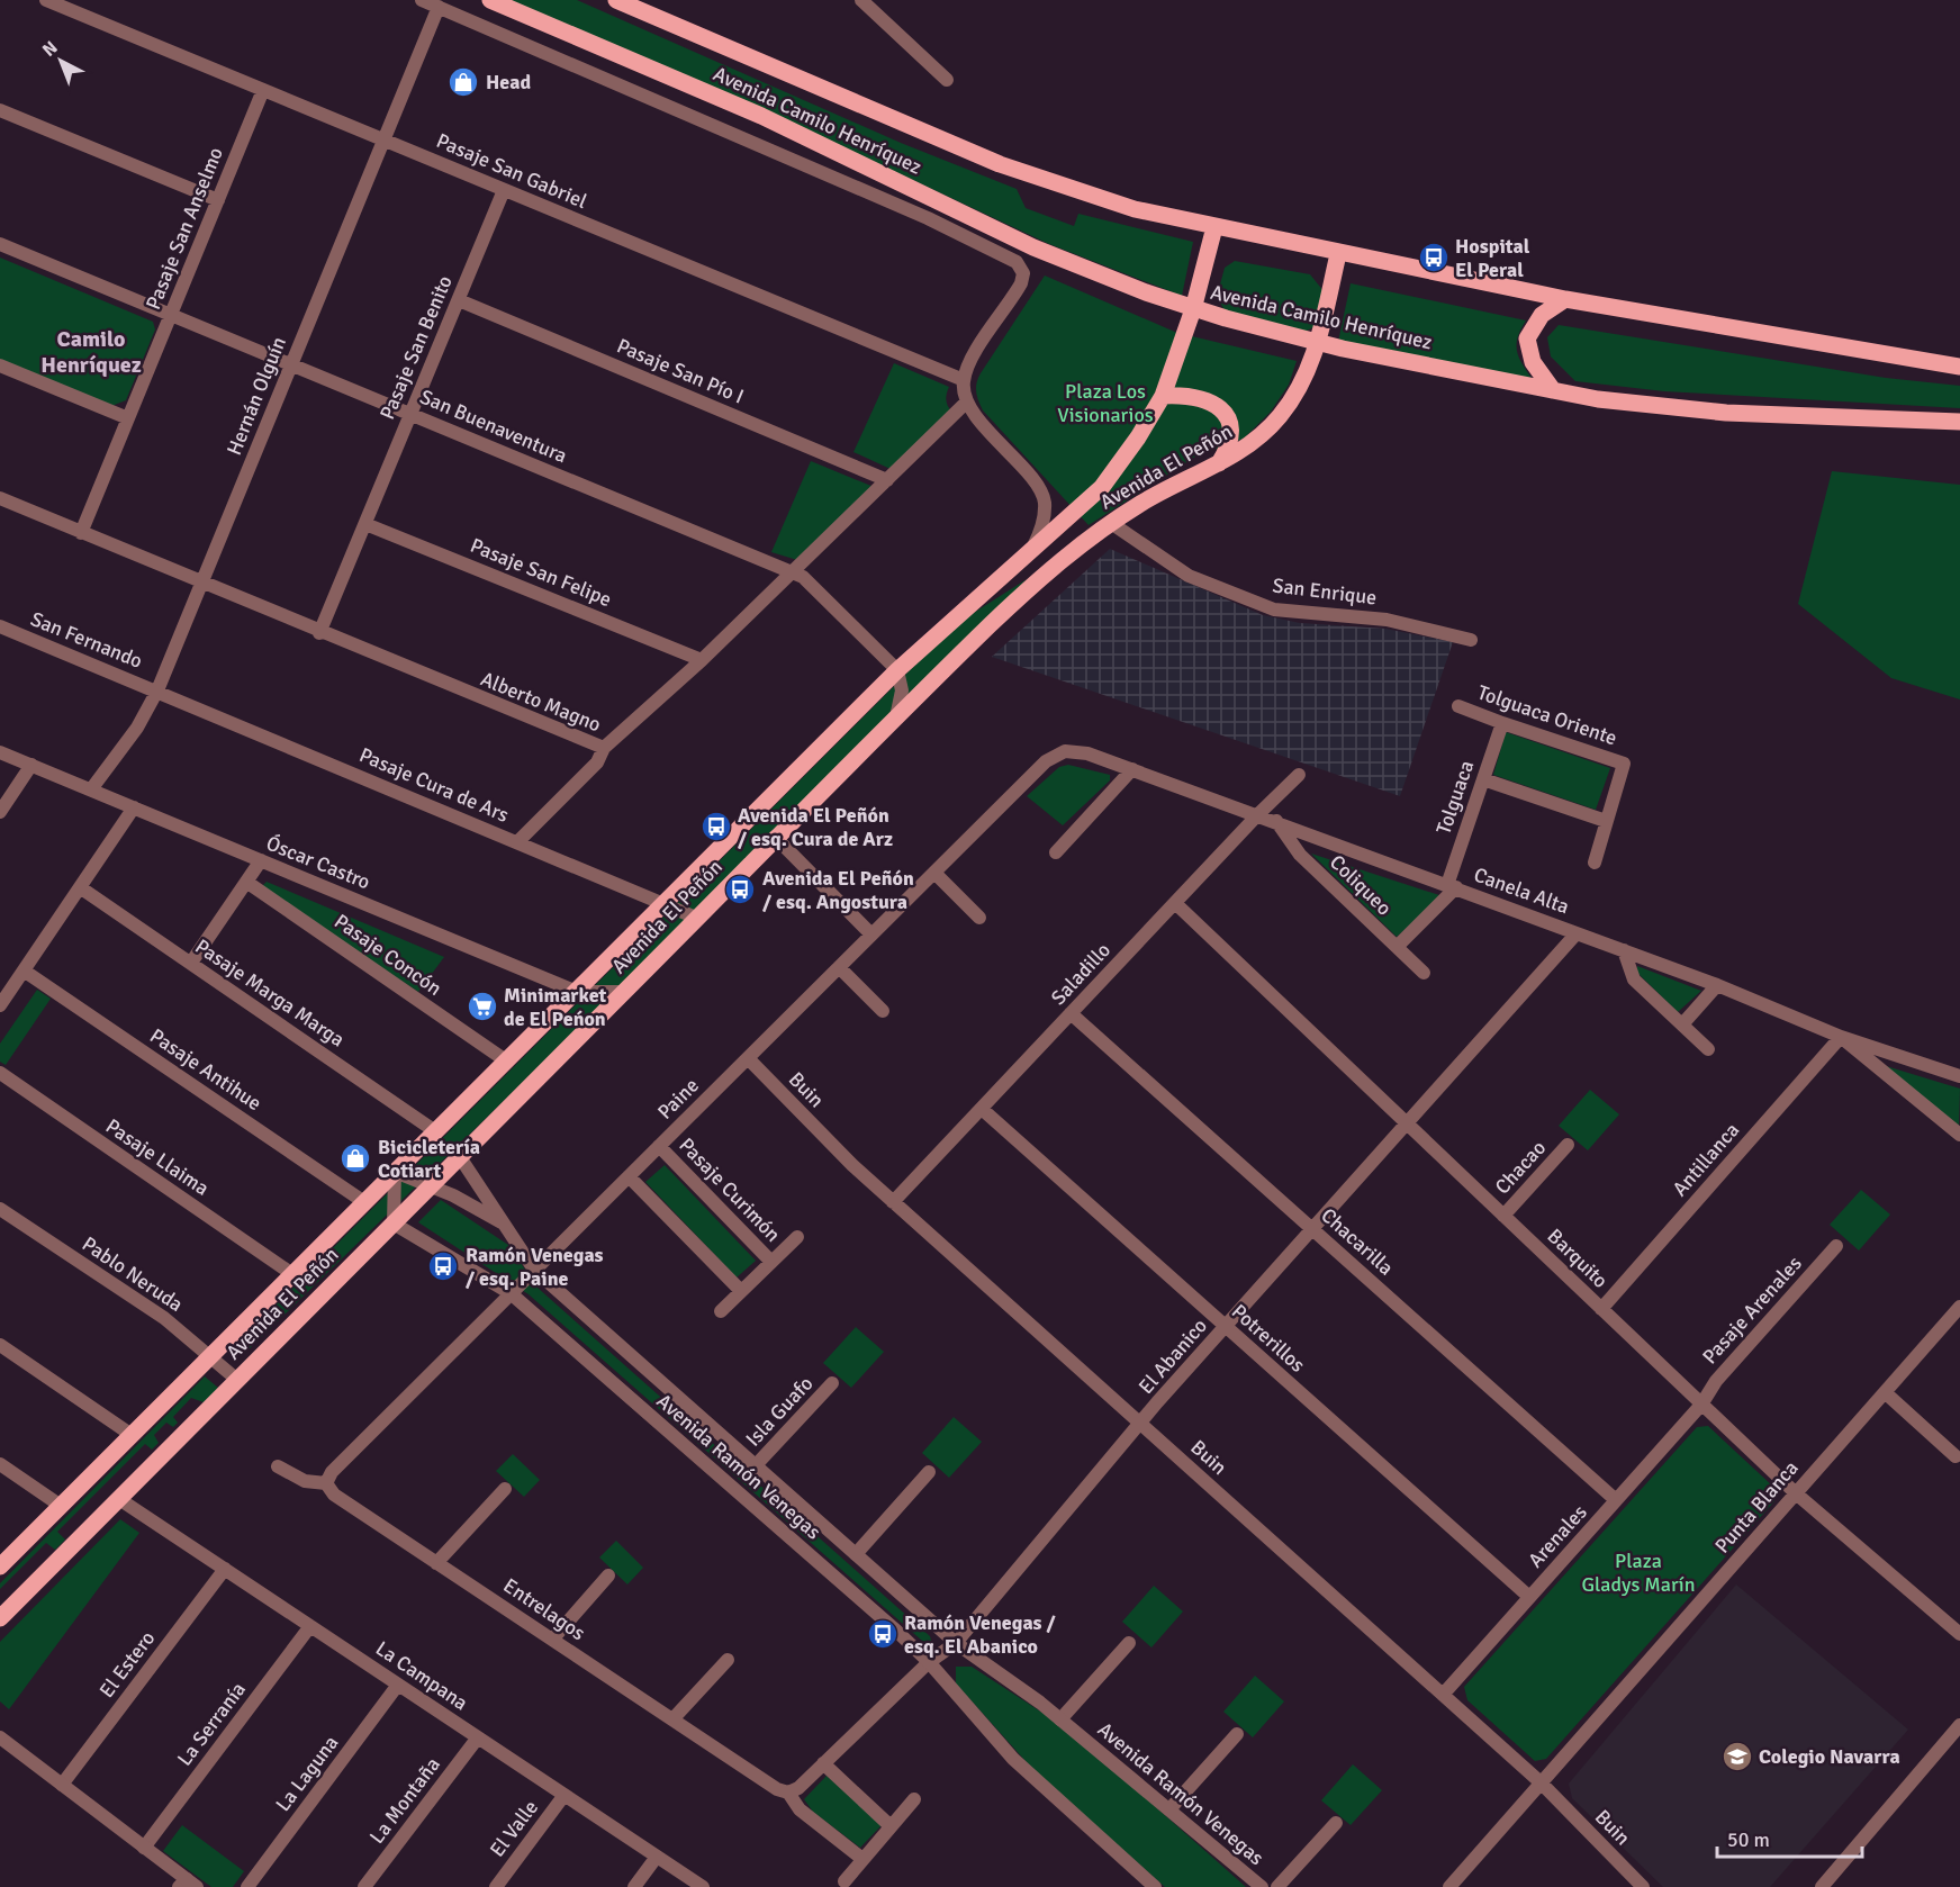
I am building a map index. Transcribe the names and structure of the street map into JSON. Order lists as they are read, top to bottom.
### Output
{
  "streets": {
    "main road": ["Avenida Camilo Henríquez", "Avenida El Peñón"],
    "street": [
      "Pasaje San Gabriel",
      "Pasaje San Anselmo",
      "Pasaje San Benito",
      "Pasaje San Pío I",
      "Hernán Olguín",
      "San Buenaventura",
      "Pasaje San Felipe",
      "San Enrique",
      "San Fernando",
      "Alberto Magno",
      "Tolguaca Oriente",
      "Pasaje Cura de Ars",
      "Tolguaca",
      "Óscar Castro",
      "Coliqueo",
      "Canela Alta",
      "Pasaje Concón",
      "Saladillo",
      "Pasaje Marga Marga",
      "Pasaje Antihue",
      "Buin",
      "Paine",
      "Pasaje Llaima",
      "Antillanca",
      "Chacao",
      "Pasaje Curimón",
      "Chacarilla",
      "Barquito",
      "Pablo Neruda",
      "Pasaje Arenales",
      "Potrerillos",
      "El Abanico",
      "Isla Guafo",
      "Avenida Ramón Venegas",
      "Punta Blanca",
      "Arenales",
      "Entrelagos",
      "El Estero",
      "La Campana",
      "La Serranía",
      "La Laguna",
      "La Montaña",
      "El Valle"
    ]
  },
  "crossings": [
    ["Avenida Camilo Henríquez", "Avenida El Peñón"],
    ["Pasaje San Gabriel", "Pasaje San Anselmo"],
    ["Pasaje San Gabriel", "Pasaje San Benito"],
    ["Pasaje San Gabriel", "Hernán Olguín"],
    ["Pasaje San Anselmo", "San Buenaventura"],
    ["Pasaje San Anselmo", "Alberto Magno"],
    ["Pasaje San Benito", "Pasaje San Pío I"],
    ["Pasaje San Benito", "San Buenaventura"],
    ["Pasaje San Benito", "Pasaje San Felipe"],
    ["Pasaje San Benito", "Alberto Magno"],
    ["Pasaje San Pío I", "Alberto Magno"],
    ["Hernán Olguín", "San Buenaventura"],
    ["Hernán Olguín", "San Fernando"],
    ["Hernán Olguín", "Alberto Magno"],
    ["Hernán Olguín", "Pasaje Cura de Ars"],
    ["Hernán Olguín", "Óscar Castro"],
    ["San Buenaventura", "Avenida El Peñón"],
    ["San Buenaventura", "Alberto Magno"],
    ["Avenida El Peñón", "San Enrique"],
    ["Avenida El Peñón", "Pasaje Cura de Ars"],
    ["Avenida El Peñón", "Óscar Castro"],
    ["Avenida El Peñón", "Pasaje Concón"],
    ["Avenida El Peñón", "Pasaje Marga Marga"],
    ["Avenida El Peñón", "Pasaje Antihue"],
    ["Avenida El Peñón", "Pasaje Llaima"],
    ["Avenida El Peñón", "Pablo Neruda"],
    ["Avenida El Peñón", "Avenida Ramón Venegas"],
    ["Avenida El Peñón", "La Campana"],
    ["Pasaje San Felipe", "Alberto Magno"],
    ["San Fernando", "Pasaje Cura de Ars"],
    ["Tolguaca Oriente", "Tolguaca"],
    ["Tolguaca", "Canela Alta"],
    ["Coliqueo", "Canela Alta"],
    ["Canela Alta", "Saladillo"],
    ["Canela Alta", "Paine"],
    ["Canela Alta", "Antillanca"],
    ["Canela Alta", "El Abanico"],
    ["Saladillo", "Buin"],
    ["Saladillo", "Chacarilla"],
    ["Saladillo", "Barquito"],
    ["Saladillo", "Potrerillos"],
    ["Buin", "Paine"],
    ["Buin", "El Abanico"],
    ["Buin", "Punta Blanca"],
    ["Buin", "Arenales"],
    ["Paine", "Pasaje Curimón"],
    ["Paine", "Avenida Ramón Venegas"],
    ["Paine", "Entrelagos"],
    ["Antillanca", "Barquito"],
    ["Chacao", "Barquito"],
    ["Chacarilla", "El Abanico"],
    ["Chacarilla", "Arenales"],
    ["Barquito", "Pasaje Arenales"],
    ["Barquito", "El Abanico"],
    ["Barquito", "Punta Blanca"],
    ["Barquito", "Arenales"],
    ["Pasaje Arenales", "Arenales"],
    ["Potrerillos", "El Abanico"],
    ["Potrerillos", "Arenales"],
    ["El Abanico", "Avenida Ramón Venegas"],
    ["El Abanico", "Entrelagos"],
    ["Isla Guafo", "Avenida Ramón Venegas"],
    ["El Estero", "La Campana"],
    ["La Campana", "La Serranía"],
    ["La Campana", "La Laguna"],
    ["La Campana", "La Montaña"],
    ["La Campana", "El Valle"]
  ],
  "districts": ["Camilo Henríquez"],
  "parks": ["Plaza Los Visionarios", "Plaza Gladys Marín"],
  "places": {
    "shop": ["Head", "Bicicletería Cotiart"],
    "bus stop": [
      "Hospital El Peral",
      "Avenida El Peñón / esq. Cura de Arz",
      "Avenida El Peñón / esq. Angostura",
      "Ramón Venegas / esq. Paine",
      "Ramón Venegas / esq. El Abanico"
    ],
    "supermarket": ["Minimarket de El Peńon"],
    "school or university": ["Colegio Navarra"]
  },
  "scale_bar": "50 m",
  "north": "top left"
}
